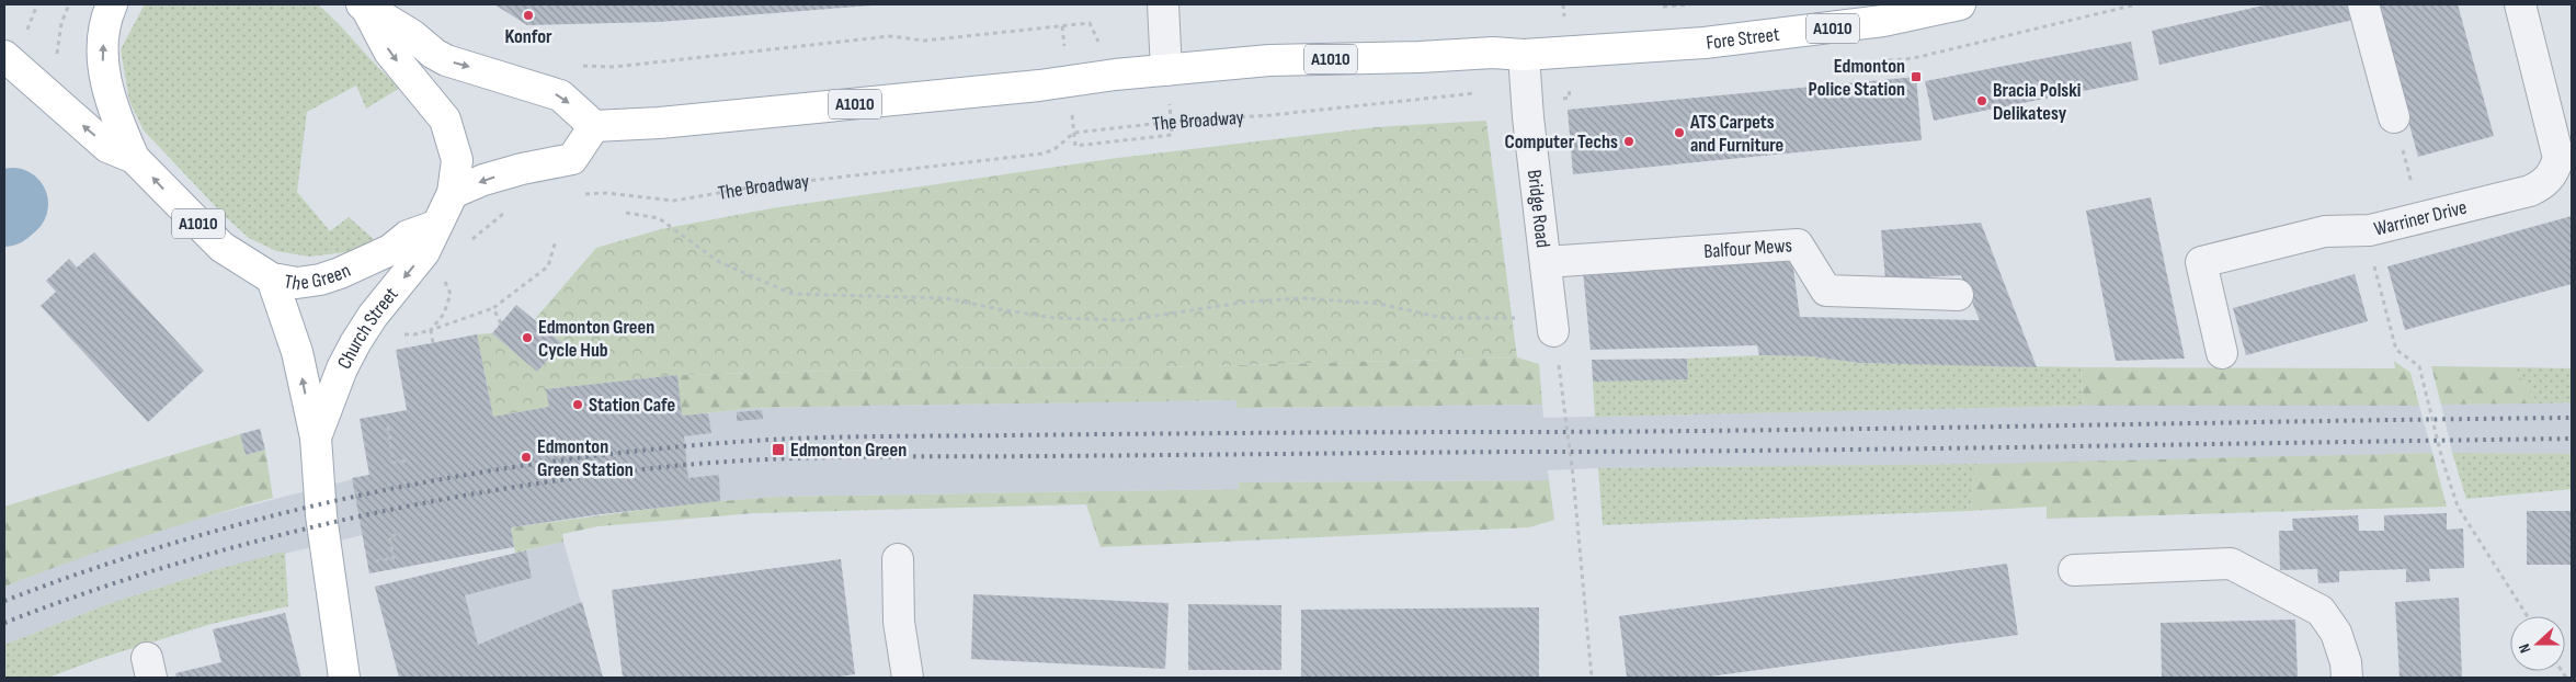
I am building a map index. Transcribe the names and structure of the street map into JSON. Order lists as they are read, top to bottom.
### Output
{
  "streets": {
    "main road": [
      "A1010",
      "Fore Street",
      "The Green",
      "Church Street"
    ],
    "street": ["Bridge Road", "Warriner Drive", "Balfour Mews"],
    "path": ["The Broadway"]
  },
  "crossings": [
    ["A1010", "Fore Street"],
    ["A1010", "Bridge Road"],
    ["A1010", "The Green"],
    ["Fore Street", "Bridge Road"],
    ["Bridge Road", "Balfour Mews"],
    ["The Green", "Church Street"]
  ],
  "one_way": ["The Green"],
  "places": {
    "other": [
      "Konfor",
      "Bracia Polski Delikatesy",
      "ATS Carpets and Furniture",
      "Computer Techs",
      "Edmonton Green Cycle Hub",
      "Station Cafe",
      "Edmonton Green Station"
    ],
    "transit": ["Edmonton Police Station", "Edmonton Green"]
  },
  "north": "left"
}
